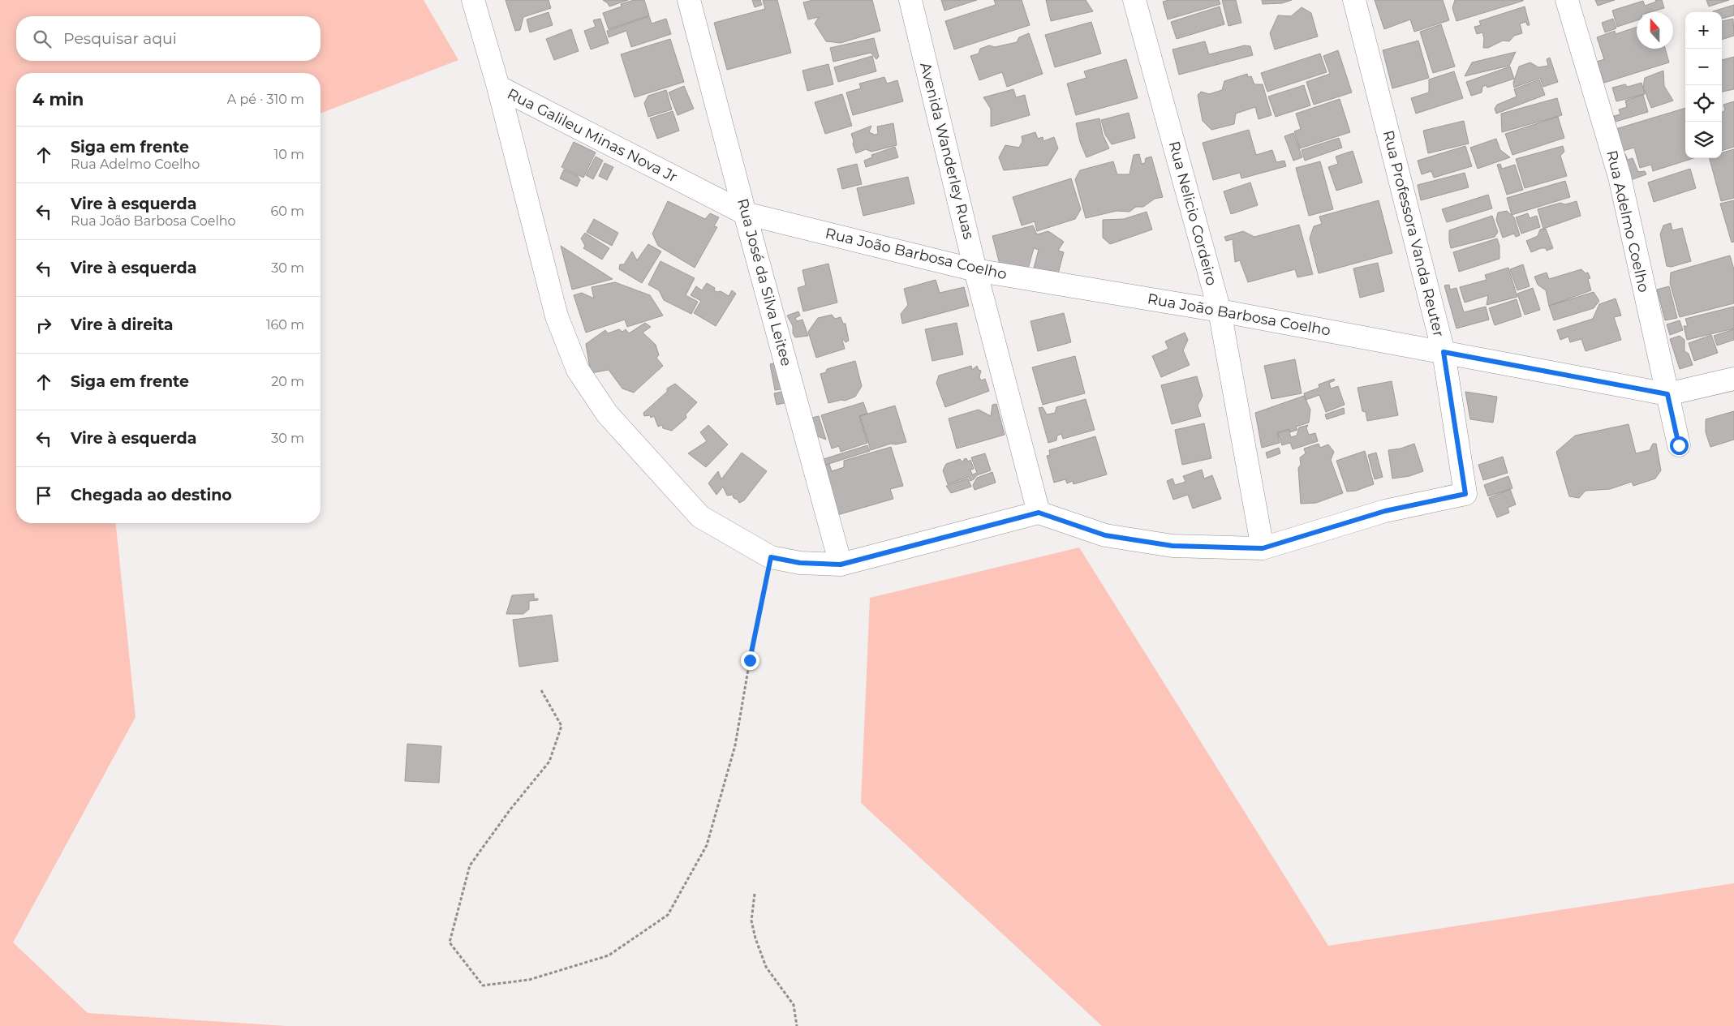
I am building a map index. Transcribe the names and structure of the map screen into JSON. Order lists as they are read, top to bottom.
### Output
{
  "streets": {
    "street": [
      "Rua Galileu Minas Nova Jr",
      "Avenida Wanderley Ruas",
      "Rua Nelicio Cordeiro",
      "Rua Adelmo Coelho",
      "Rua Professora Vanda Reuter",
      "Rua João Barbosa Coelho",
      "Rua José da Silva Leitee"
    ]
  },
  "crossings": [
    ["Rua Galileu Minas Nova Jr", "Rua João Barbosa Coelho"],
    ["Rua Galileu Minas Nova Jr", "Rua José da Silva Leitee"],
    ["Avenida Wanderley Ruas", "Rua João Barbosa Coelho"],
    ["Rua Nelicio Cordeiro", "Rua Professora Vanda Reuter"],
    ["Rua Nelicio Cordeiro", "Rua João Barbosa Coelho"],
    ["Rua Adelmo Coelho", "Rua João Barbosa Coelho"],
    ["Rua Professora Vanda Reuter", "Rua João Barbosa Coelho"],
    ["Rua João Barbosa Coelho", "Rua José da Silva Leitee"]
  ],
  "north": "top",
  "page": {
    "map_buttons": ["+", "−"],
    "search": "Pesquisar aqui",
    "heading": ["4 min", "A pé · 310 m"],
    "list": [
      ["Siga em frente", "Rua Adelmo Coelho", "10 m"],
      ["Vire à esquerda", "Rua João Barbosa Coelho", "60 m"],
      ["Vire à esquerda", "30 m"],
      ["Vire à direita", "160 m"],
      ["Siga em frente", "20 m"],
      ["Vire à esquerda", "30 m"],
      "Chegada ao destino"
    ]
  }
}
